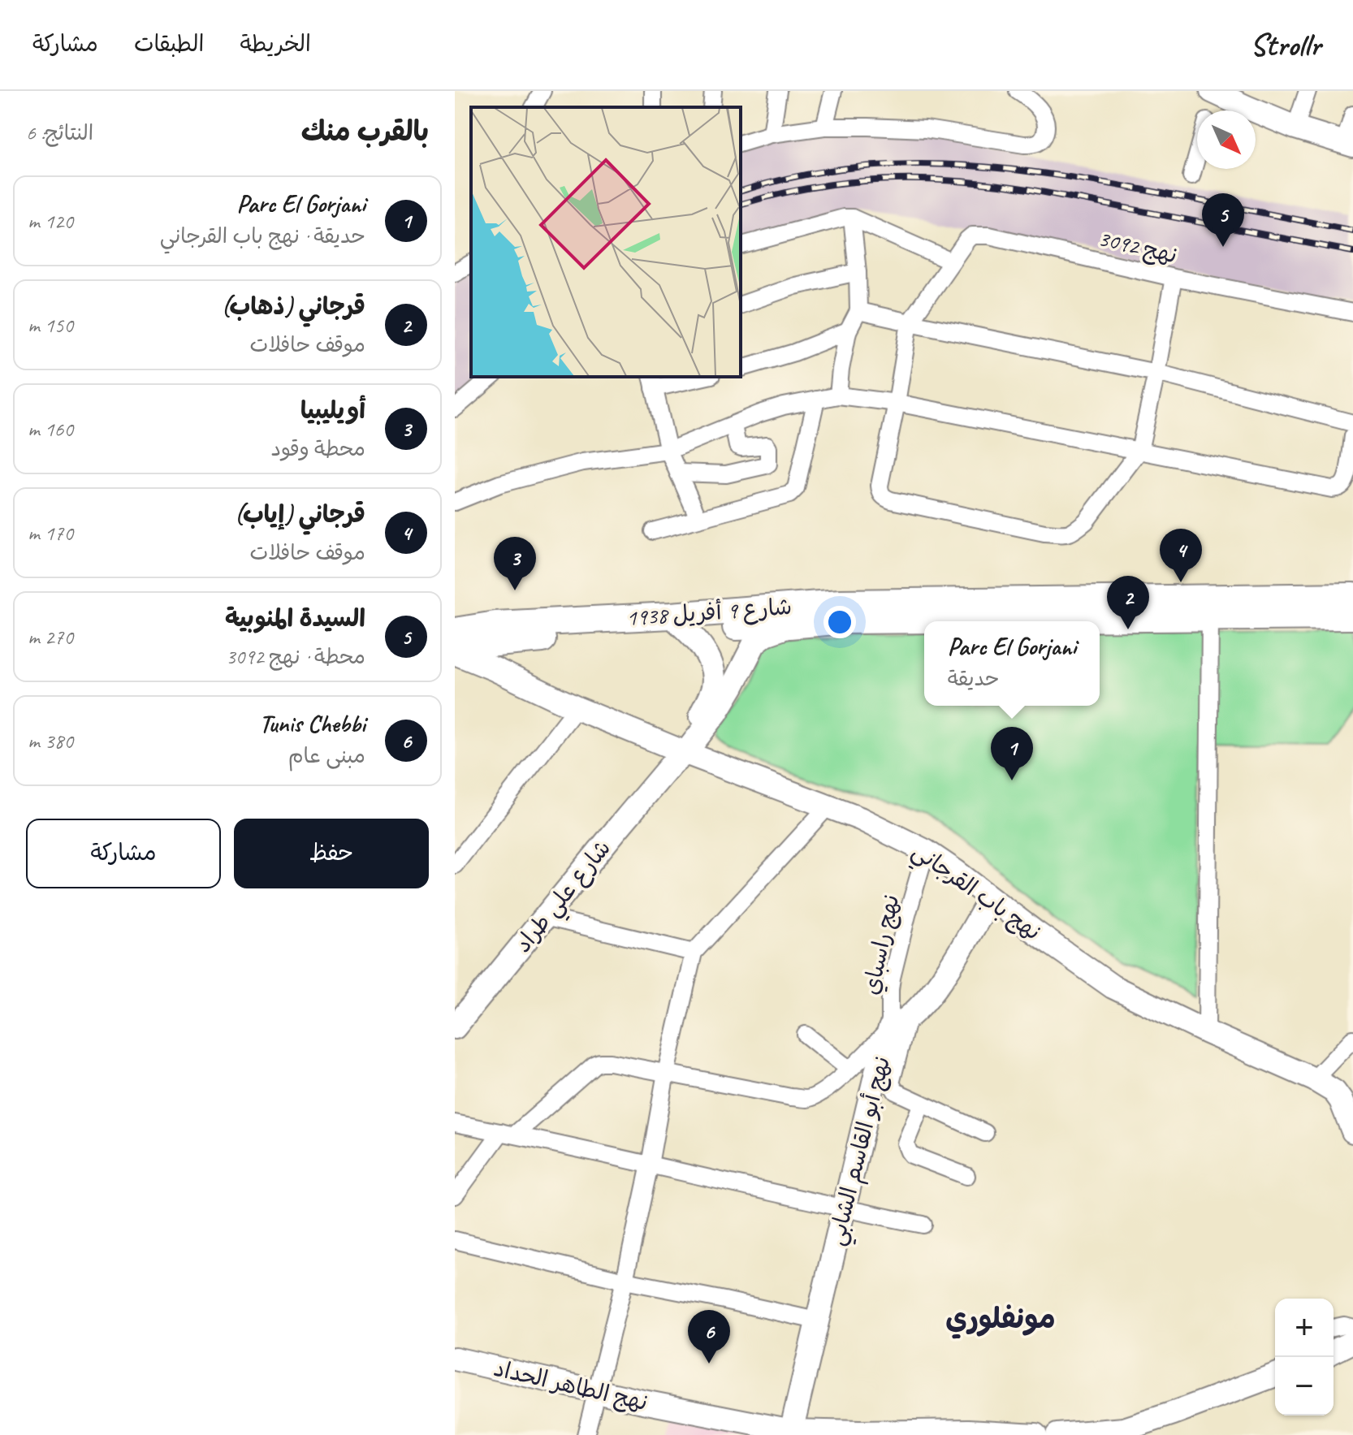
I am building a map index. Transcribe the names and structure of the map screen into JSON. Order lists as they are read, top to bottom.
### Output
{
  "streets": {
    "main road": ["شارع 9 أفريل 1938"],
    "street": [
      "نهج 3092",
      "نهج باب القرجاني",
      "شارع علي طراد",
      "نهج راسباي",
      "نهج أبو القاسم الشابي",
      "نهج الطاهر الحداد"
    ]
  },
  "crossings": [
    ["شارع 9 أفريل 1938", "شارع علي طراد"],
    ["نهج باب القرجاني", "شارع علي طراد"],
    ["نهج باب القرجاني", "نهج راسباي"],
    ["نهج باب القرجاني", "نهج أبو القاسم الشابي"],
    ["نهج راسباي", "نهج أبو القاسم الشابي"],
    ["نهج أبو القاسم الشابي", "نهج الطاهر الحداد"]
  ],
  "districts": ["مونفلوري"],
  "north": "bottom right",
  "page": {
    "header": "Strollr",
    "nav": ["الخريطة", "الطبقات", "مشاركة"],
    "heading": ["بالقرب منك", "النتائج: 6"],
    "list": [
      {
        "mark": "1",
        "name": "Parc El Gorjani",
        "note": "حديقة · نهج باب القرجاني",
        "value": "120 m"
      },
      {
        "mark": "2",
        "name": "قرجاني (ذهاب)",
        "note": "موقف حافلات",
        "value": "150 m"
      },
      {
        "mark": "3",
        "name": "أويليبيا",
        "note": "محطة وقود",
        "value": "160 m"
      },
      {
        "mark": "4",
        "name": "قرجاني (إياب)",
        "note": "موقف حافلات",
        "value": "170 m"
      },
      {
        "mark": "5",
        "name": "السيدة المنوبية",
        "note": "محطة · نهج 3092",
        "value": "270 m"
      },
      {
        "mark": "6",
        "name": "Tunis Chebbi",
        "note": "مبنى عام",
        "value": "380 m"
      }
    ],
    "pins": [
      "5",
      "4",
      "3",
      "2",
      "1",
      "6"
    ],
    "popup": ["Parc El Gorjani", "حديقة"],
    "buttons": ["حفظ", "مشاركة"],
    "map_buttons": ["+", "−"]
  }
}
